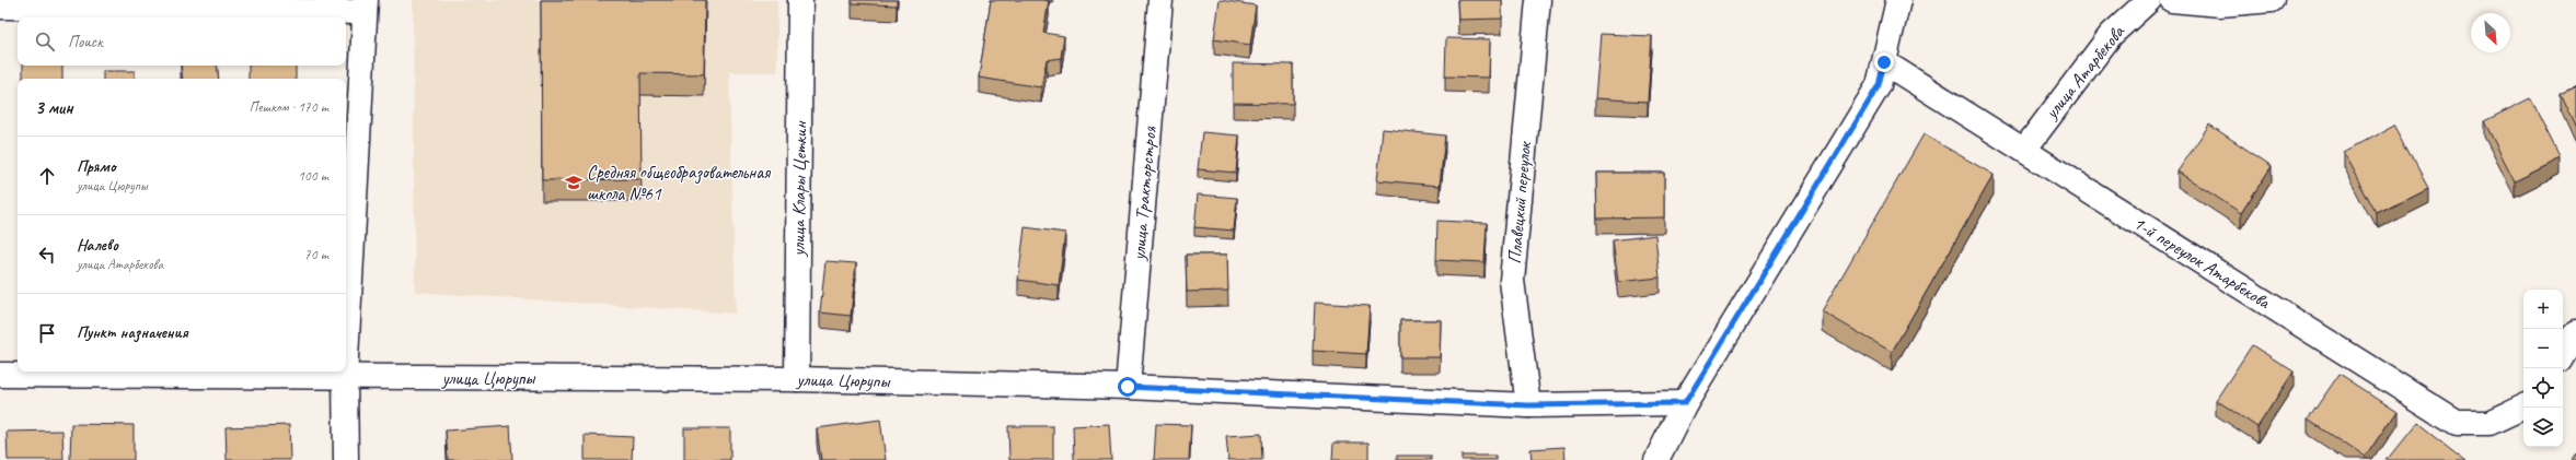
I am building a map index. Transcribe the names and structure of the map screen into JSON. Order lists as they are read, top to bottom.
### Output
{
  "streets": {
    "street": [
      "улица Атарбекова",
      "улица Клары Цеткин",
      "улица Тракторстроя",
      "Плавецкий переулок",
      "1-й переулок Атарбекова",
      "улица Цюрупы"
    ]
  },
  "crossings": [
    ["улица Атарбекова", "1-й переулок Атарбекова"],
    ["улица Клары Цеткин", "улица Цюрупы"],
    ["улица Тракторстроя", "улица Цюрупы"],
    ["Плавецкий переулок", "улица Цюрупы"]
  ],
  "places": {
    "school or university": ["Средняя общеобразовательная школа №61"]
  },
  "north": "bottom right",
  "page": {
    "search": "Поиск",
    "heading": ["3 мин", "Пешком · 170 m"],
    "list": [
      ["Прямо", "улица Цюрупы", "100 m"],
      ["Налево", "улица Атарбекова", "70 m"],
      "Пункт назначения"
    ],
    "map_buttons": ["+", "−"]
  }
}
